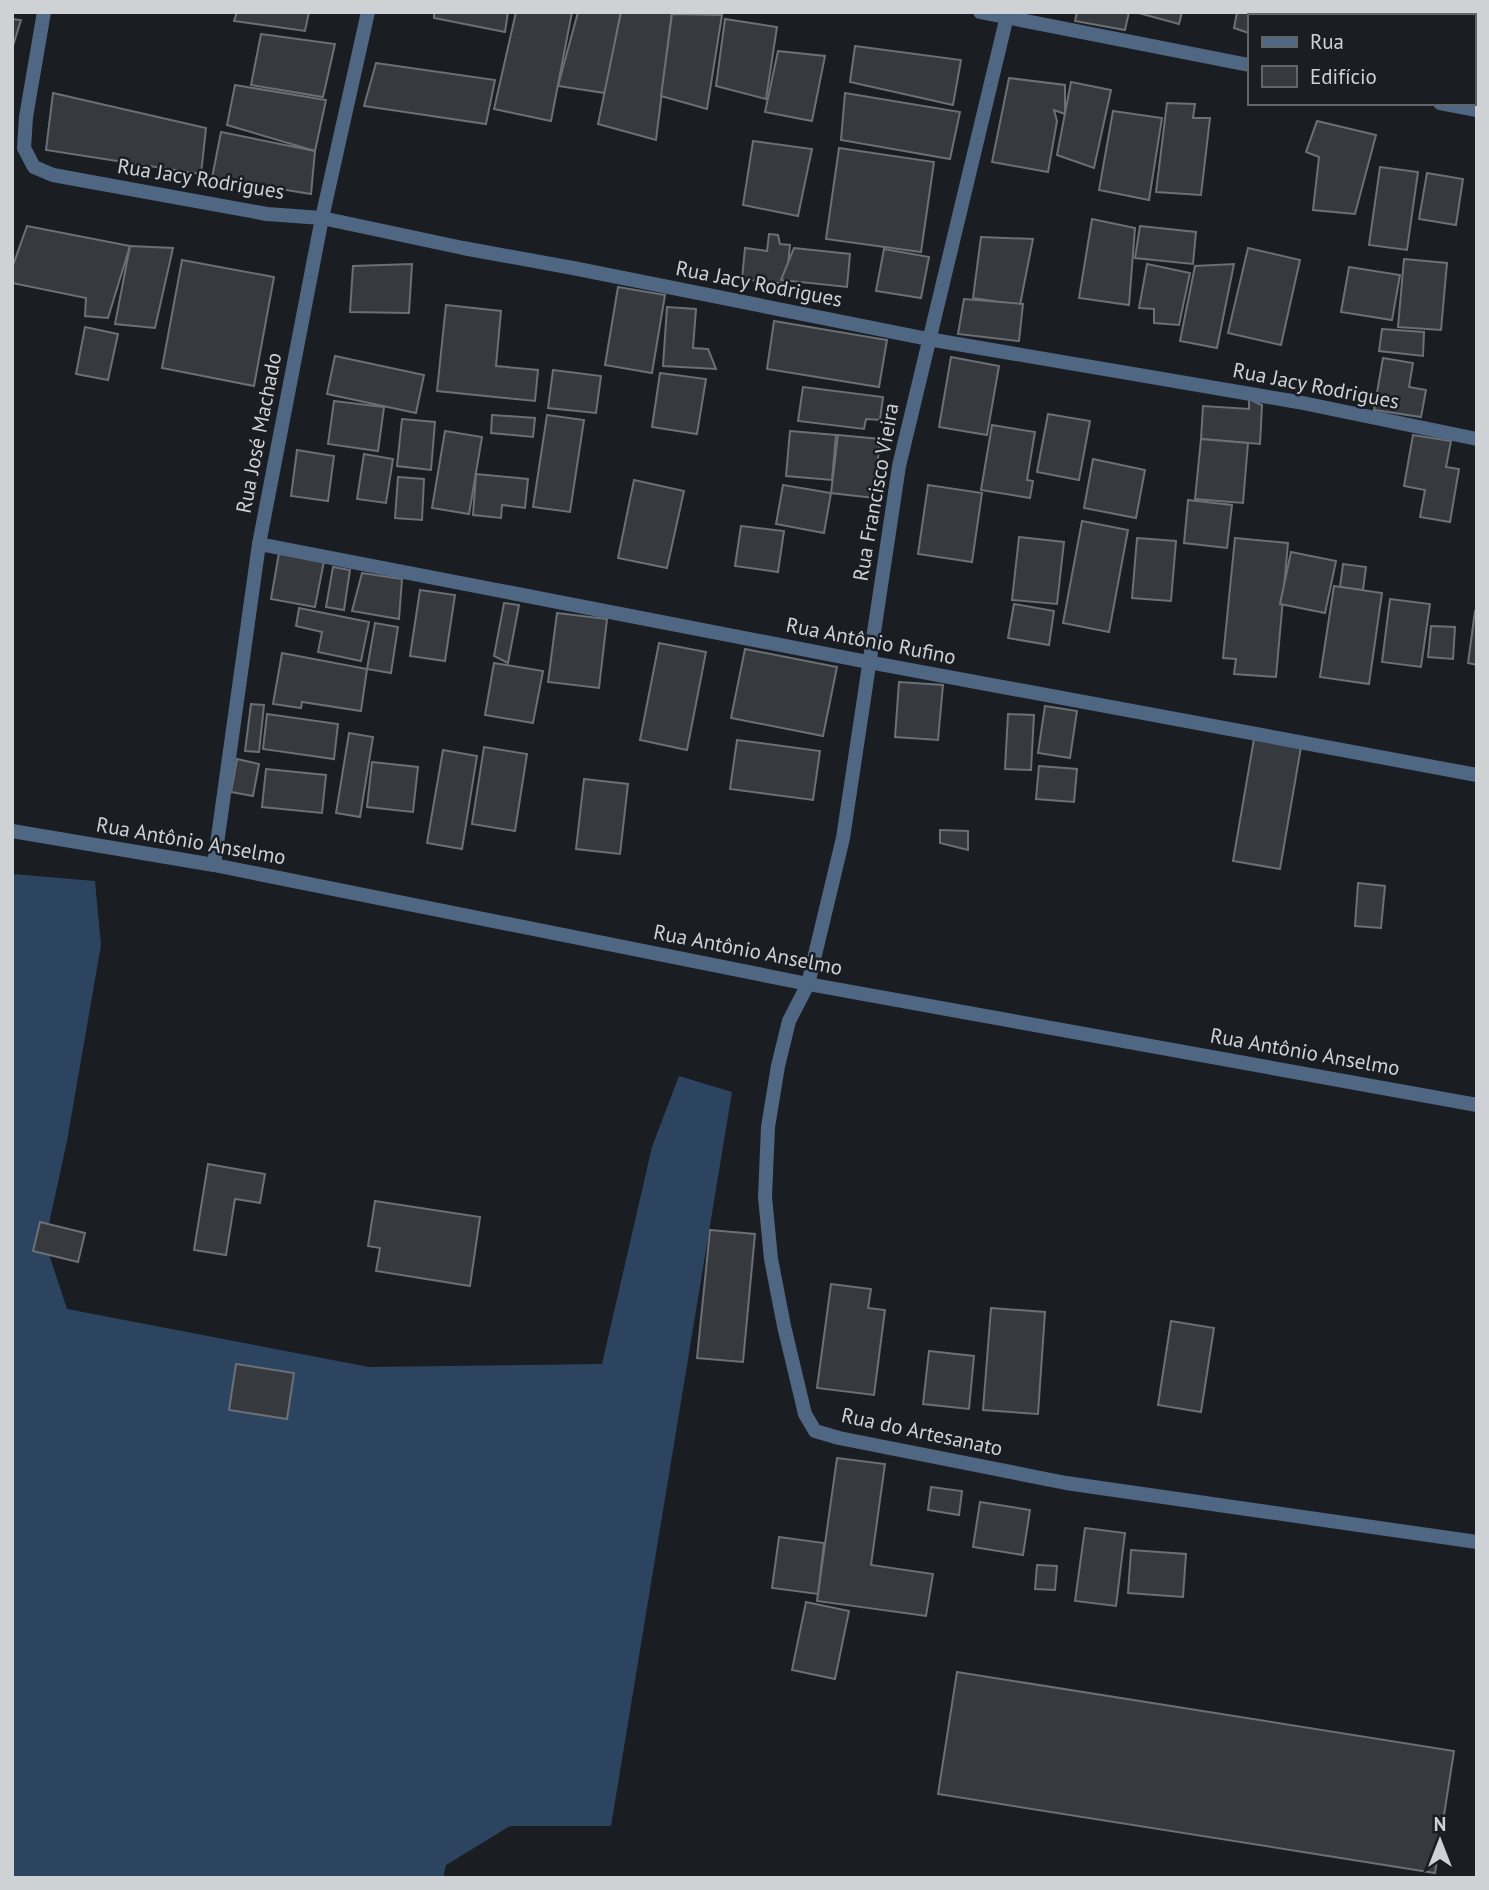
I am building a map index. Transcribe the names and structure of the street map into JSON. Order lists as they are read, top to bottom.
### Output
{
  "streets": {
    "street": [
      "Rua Jacy Rodrigues",
      "Rua José Machado",
      "Rua Francisco Vieira",
      "Rua Antônio Rufino",
      "Rua Antônio Anselmo",
      "Rua do Artesanato"
    ]
  },
  "crossings": [
    ["Rua Jacy Rodrigues", "Rua José Machado"],
    ["Rua Jacy Rodrigues", "Rua Francisco Vieira"],
    ["Rua José Machado", "Rua Antônio Rufino"],
    ["Rua José Machado", "Rua Antônio Anselmo"],
    ["Rua Francisco Vieira", "Rua Antônio Rufino"],
    ["Rua Francisco Vieira", "Rua Antônio Anselmo"],
    ["Rua Francisco Vieira", "Rua do Artesanato"],
    ["Rua Antônio Anselmo", "Rua do Artesanato"]
  ],
  "legend": ["Rua", "Edifício"],
  "north": "top"
}
